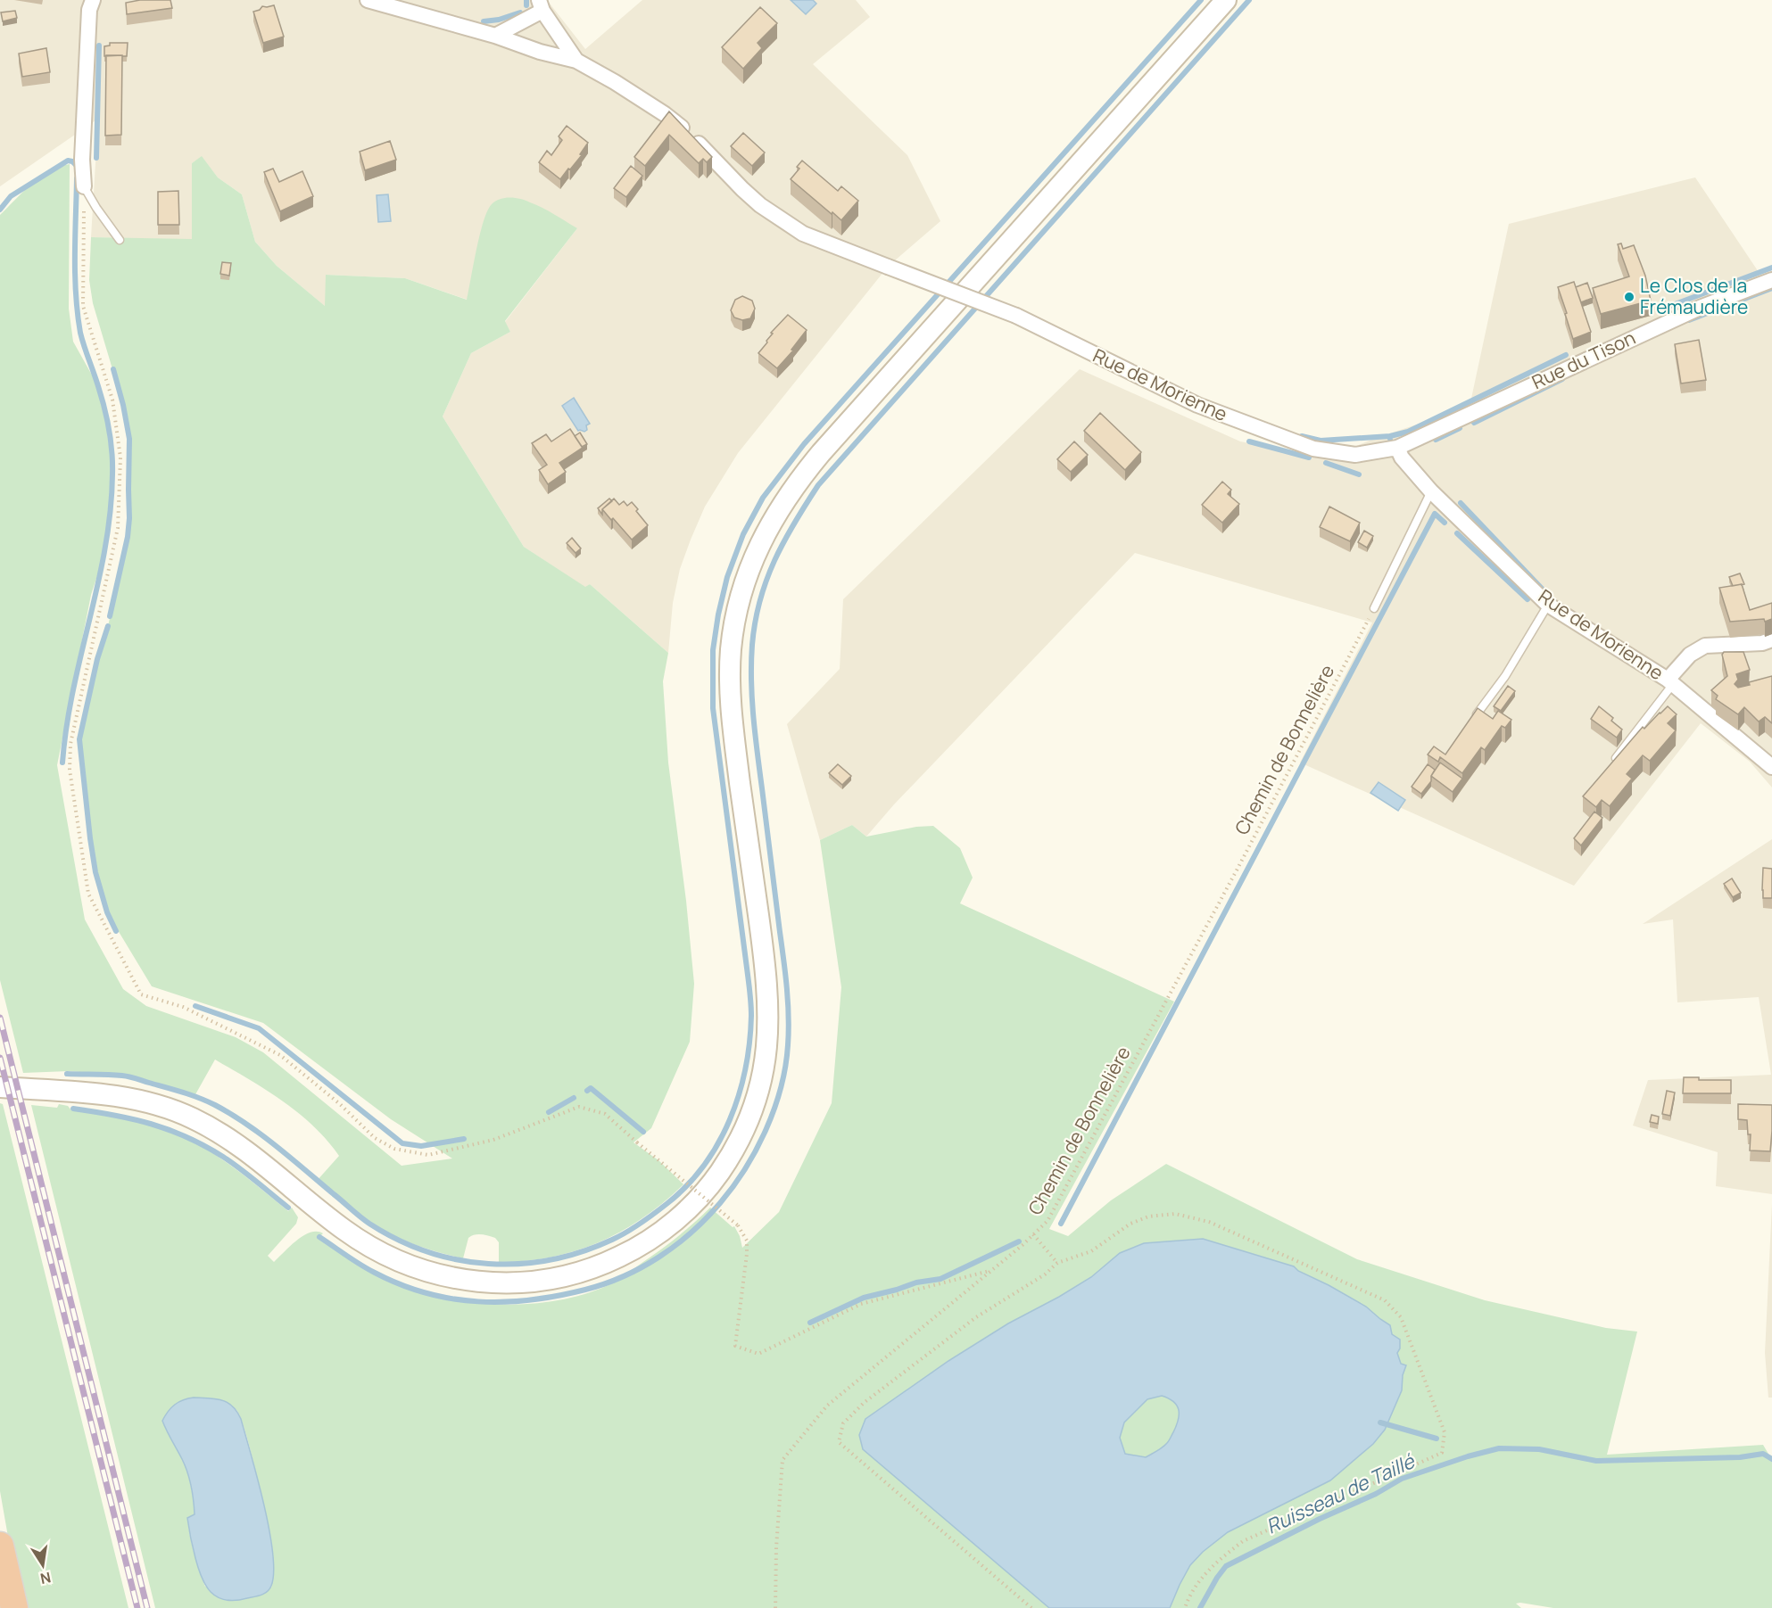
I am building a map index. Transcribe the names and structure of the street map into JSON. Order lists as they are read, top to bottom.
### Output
{
  "streets": {
    "street": ["Rue du Tison", "Rue de Morienne"],
    "path": ["Chemin de Bonnelière"]
  },
  "crossings": [
    ["Rue du Tison", "Rue de Morienne"]
  ],
  "water": ["Ruisseau de Taillé"],
  "places": ["Le Clos de la Frémaudière"],
  "north": "bottom"
}
